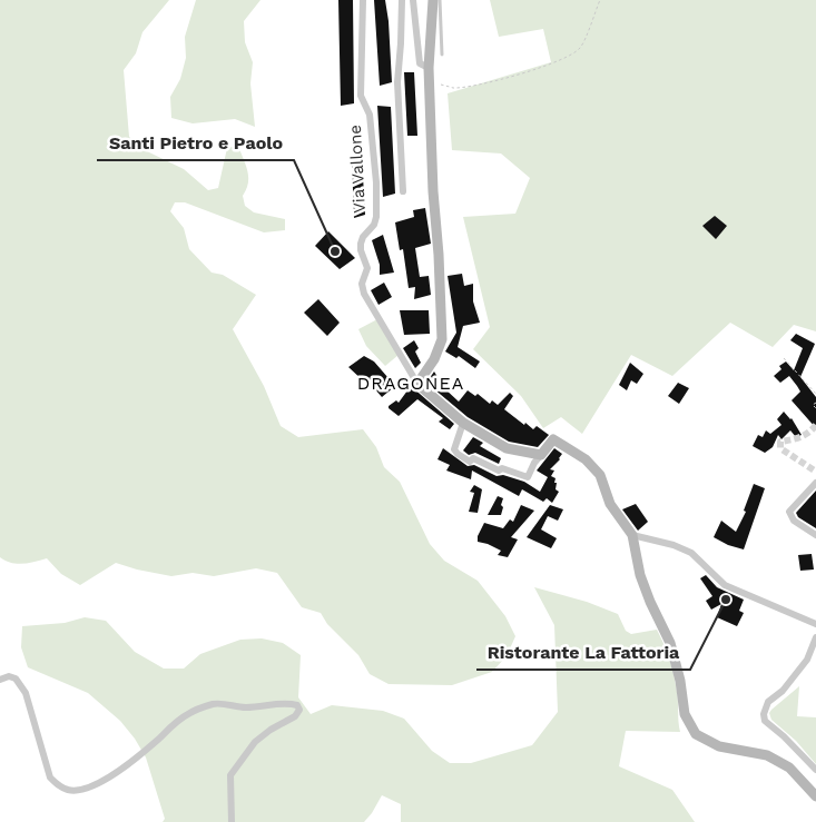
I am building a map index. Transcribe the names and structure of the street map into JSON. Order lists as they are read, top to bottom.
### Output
{
  "streets": {
    "street": ["Via Vallone"]
  },
  "districts": ["DRAGONEA"],
  "places": ["Santi Pietro e Paolo", "Ristorante La Fattoria"]
}
